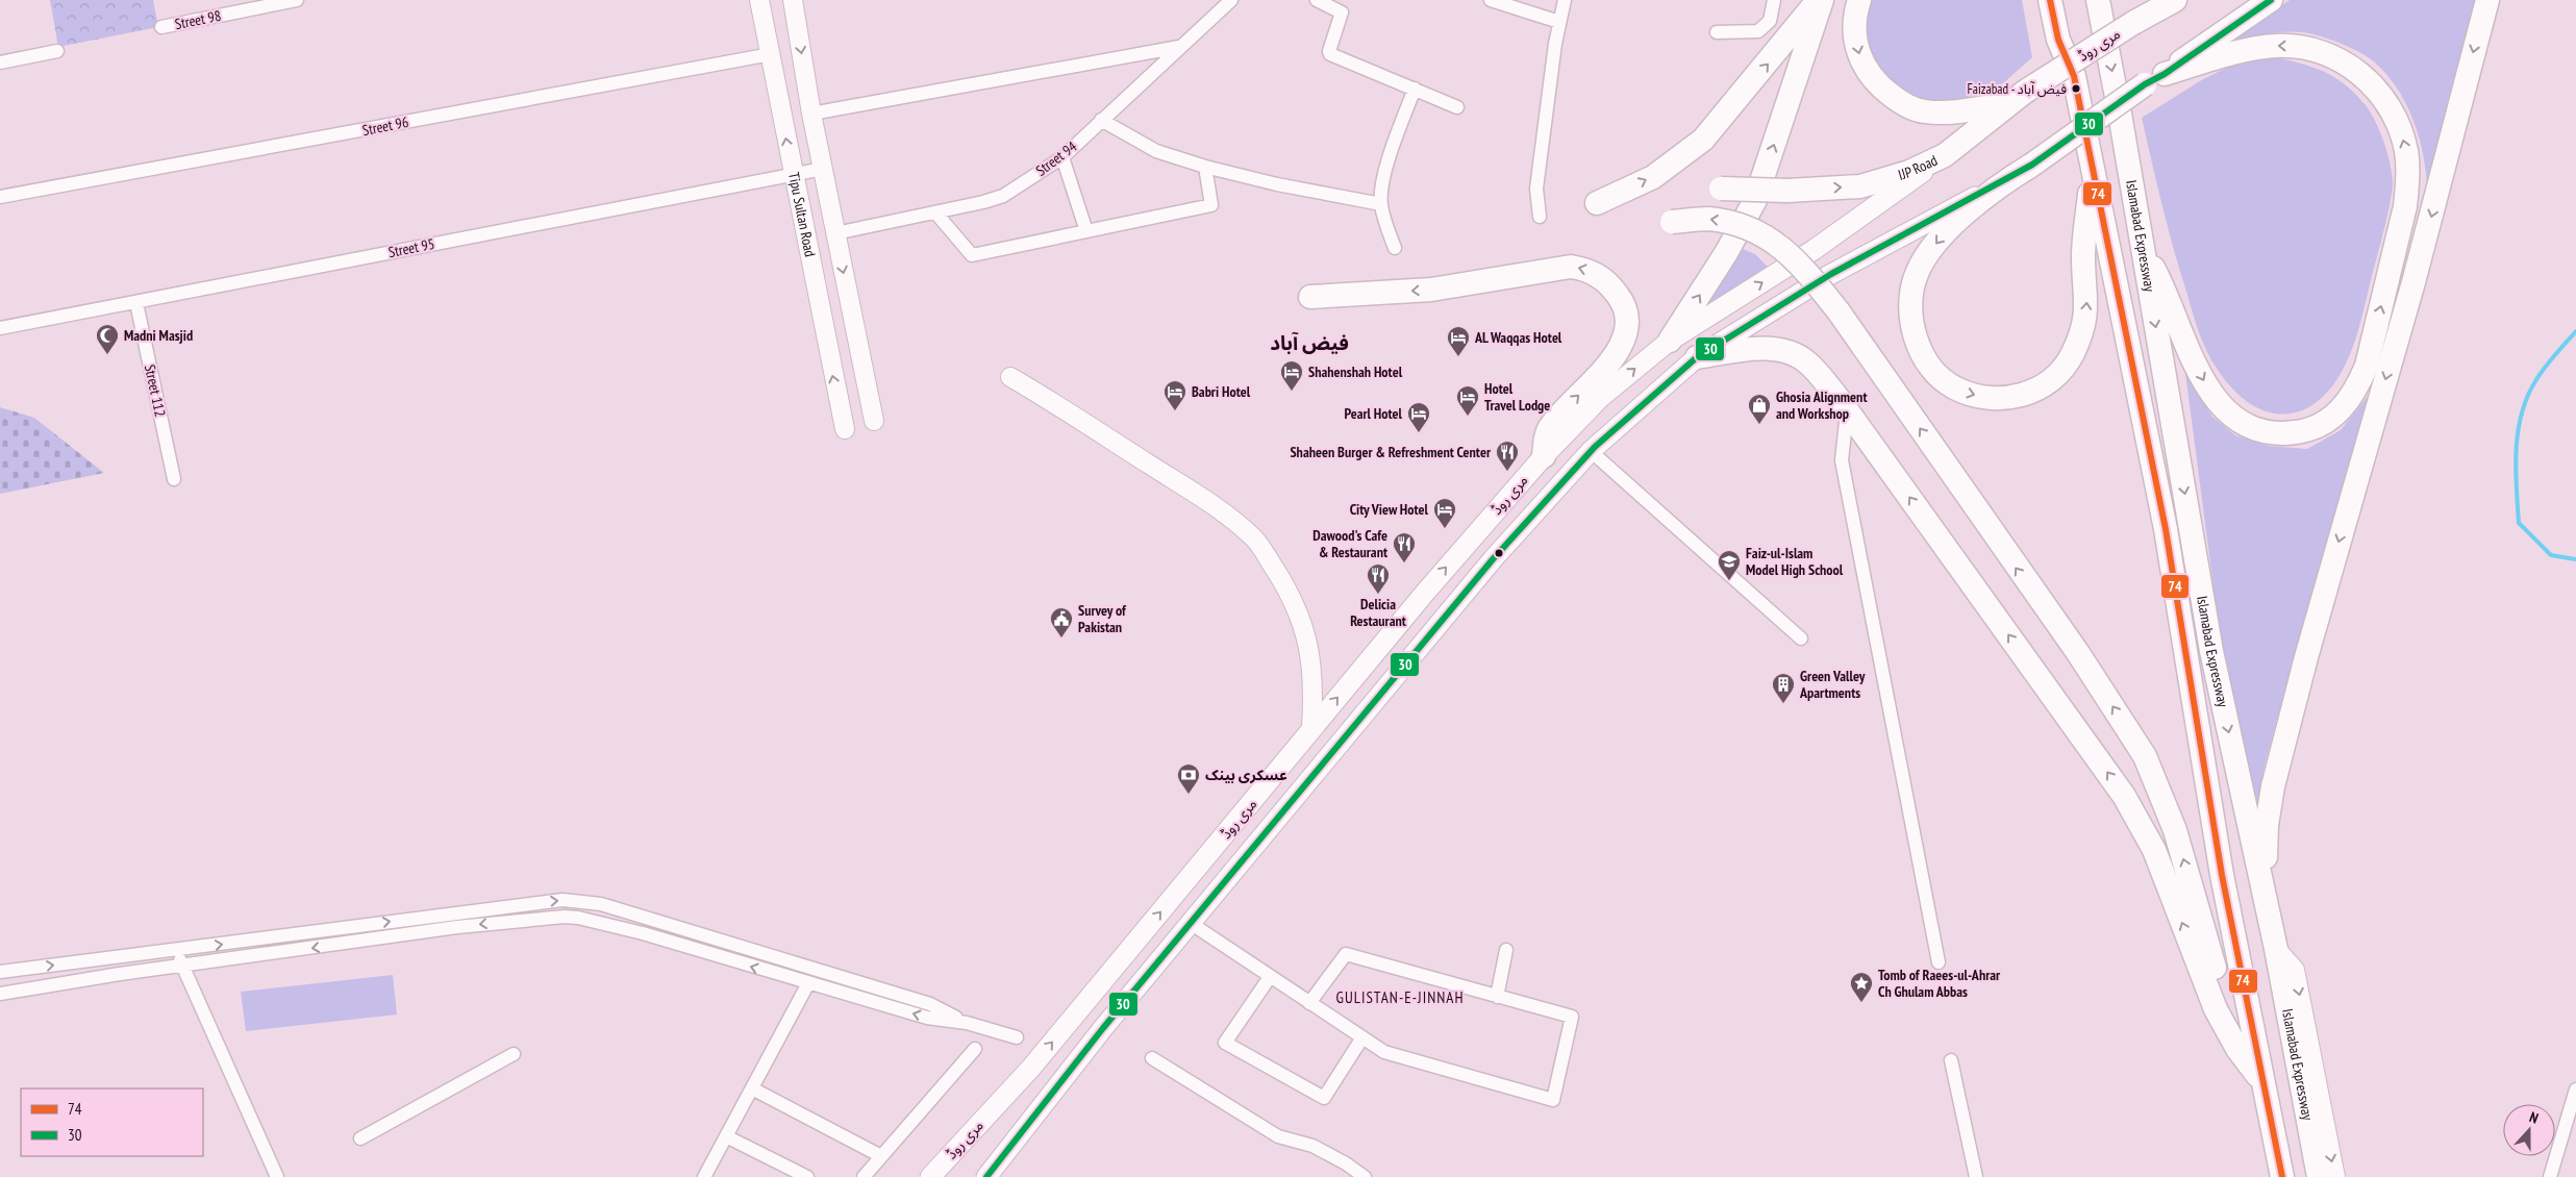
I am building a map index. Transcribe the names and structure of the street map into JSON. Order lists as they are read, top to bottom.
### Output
{
  "streets": {
    "highway": ["مری روڈ", "IJP Road", "Islamabad Expressway"],
    "street": [
      "Street 98",
      "Street 96",
      "Street 94",
      "Tipu Sultan Road",
      "Street 95",
      "Street 112"
    ]
  },
  "crossings": [
    ["مری روڈ", "IJP Road"],
    ["Street 96", "Tipu Sultan Road"],
    ["Tipu Sultan Road", "Street 95"],
    ["Street 95", "Street 112"]
  ],
  "one_way": ["IJP Road"],
  "districts": ["فیض آباد", "GULISTAN-E-JINNAH"],
  "places": {
    "other": ["Faizabad - فیض آباد"],
    "mosque": ["Madni Masjid"],
    "hotel": [
      "AL Waqqas Hotel",
      "Shahenshah Hotel",
      "Babri Hotel",
      "Hotel Travel Lodge",
      "Pearl Hotel",
      "City View Hotel"
    ],
    "shop": ["Ghosia Alignment and Workshop"],
    "restaurant": ["Shaheen Burger & Refreshment Center", "Dawood's Cafe & Restaurant", "Delicia Restaurant"],
    "school or university": ["Faiz-ul-Islam Model High School"],
    "public building": ["Survey of Pakistan"],
    "building": ["Green Valley Apartments"],
    "bank": ["عسکری بینک"],
    "place": ["Tomb of Raees-ul-Ahrar Ch Ghulam Abbas"]
  },
  "lines": ["transit line 74", "transit line 30"],
  "legend": ["74", "30"],
  "north": "top"
}
